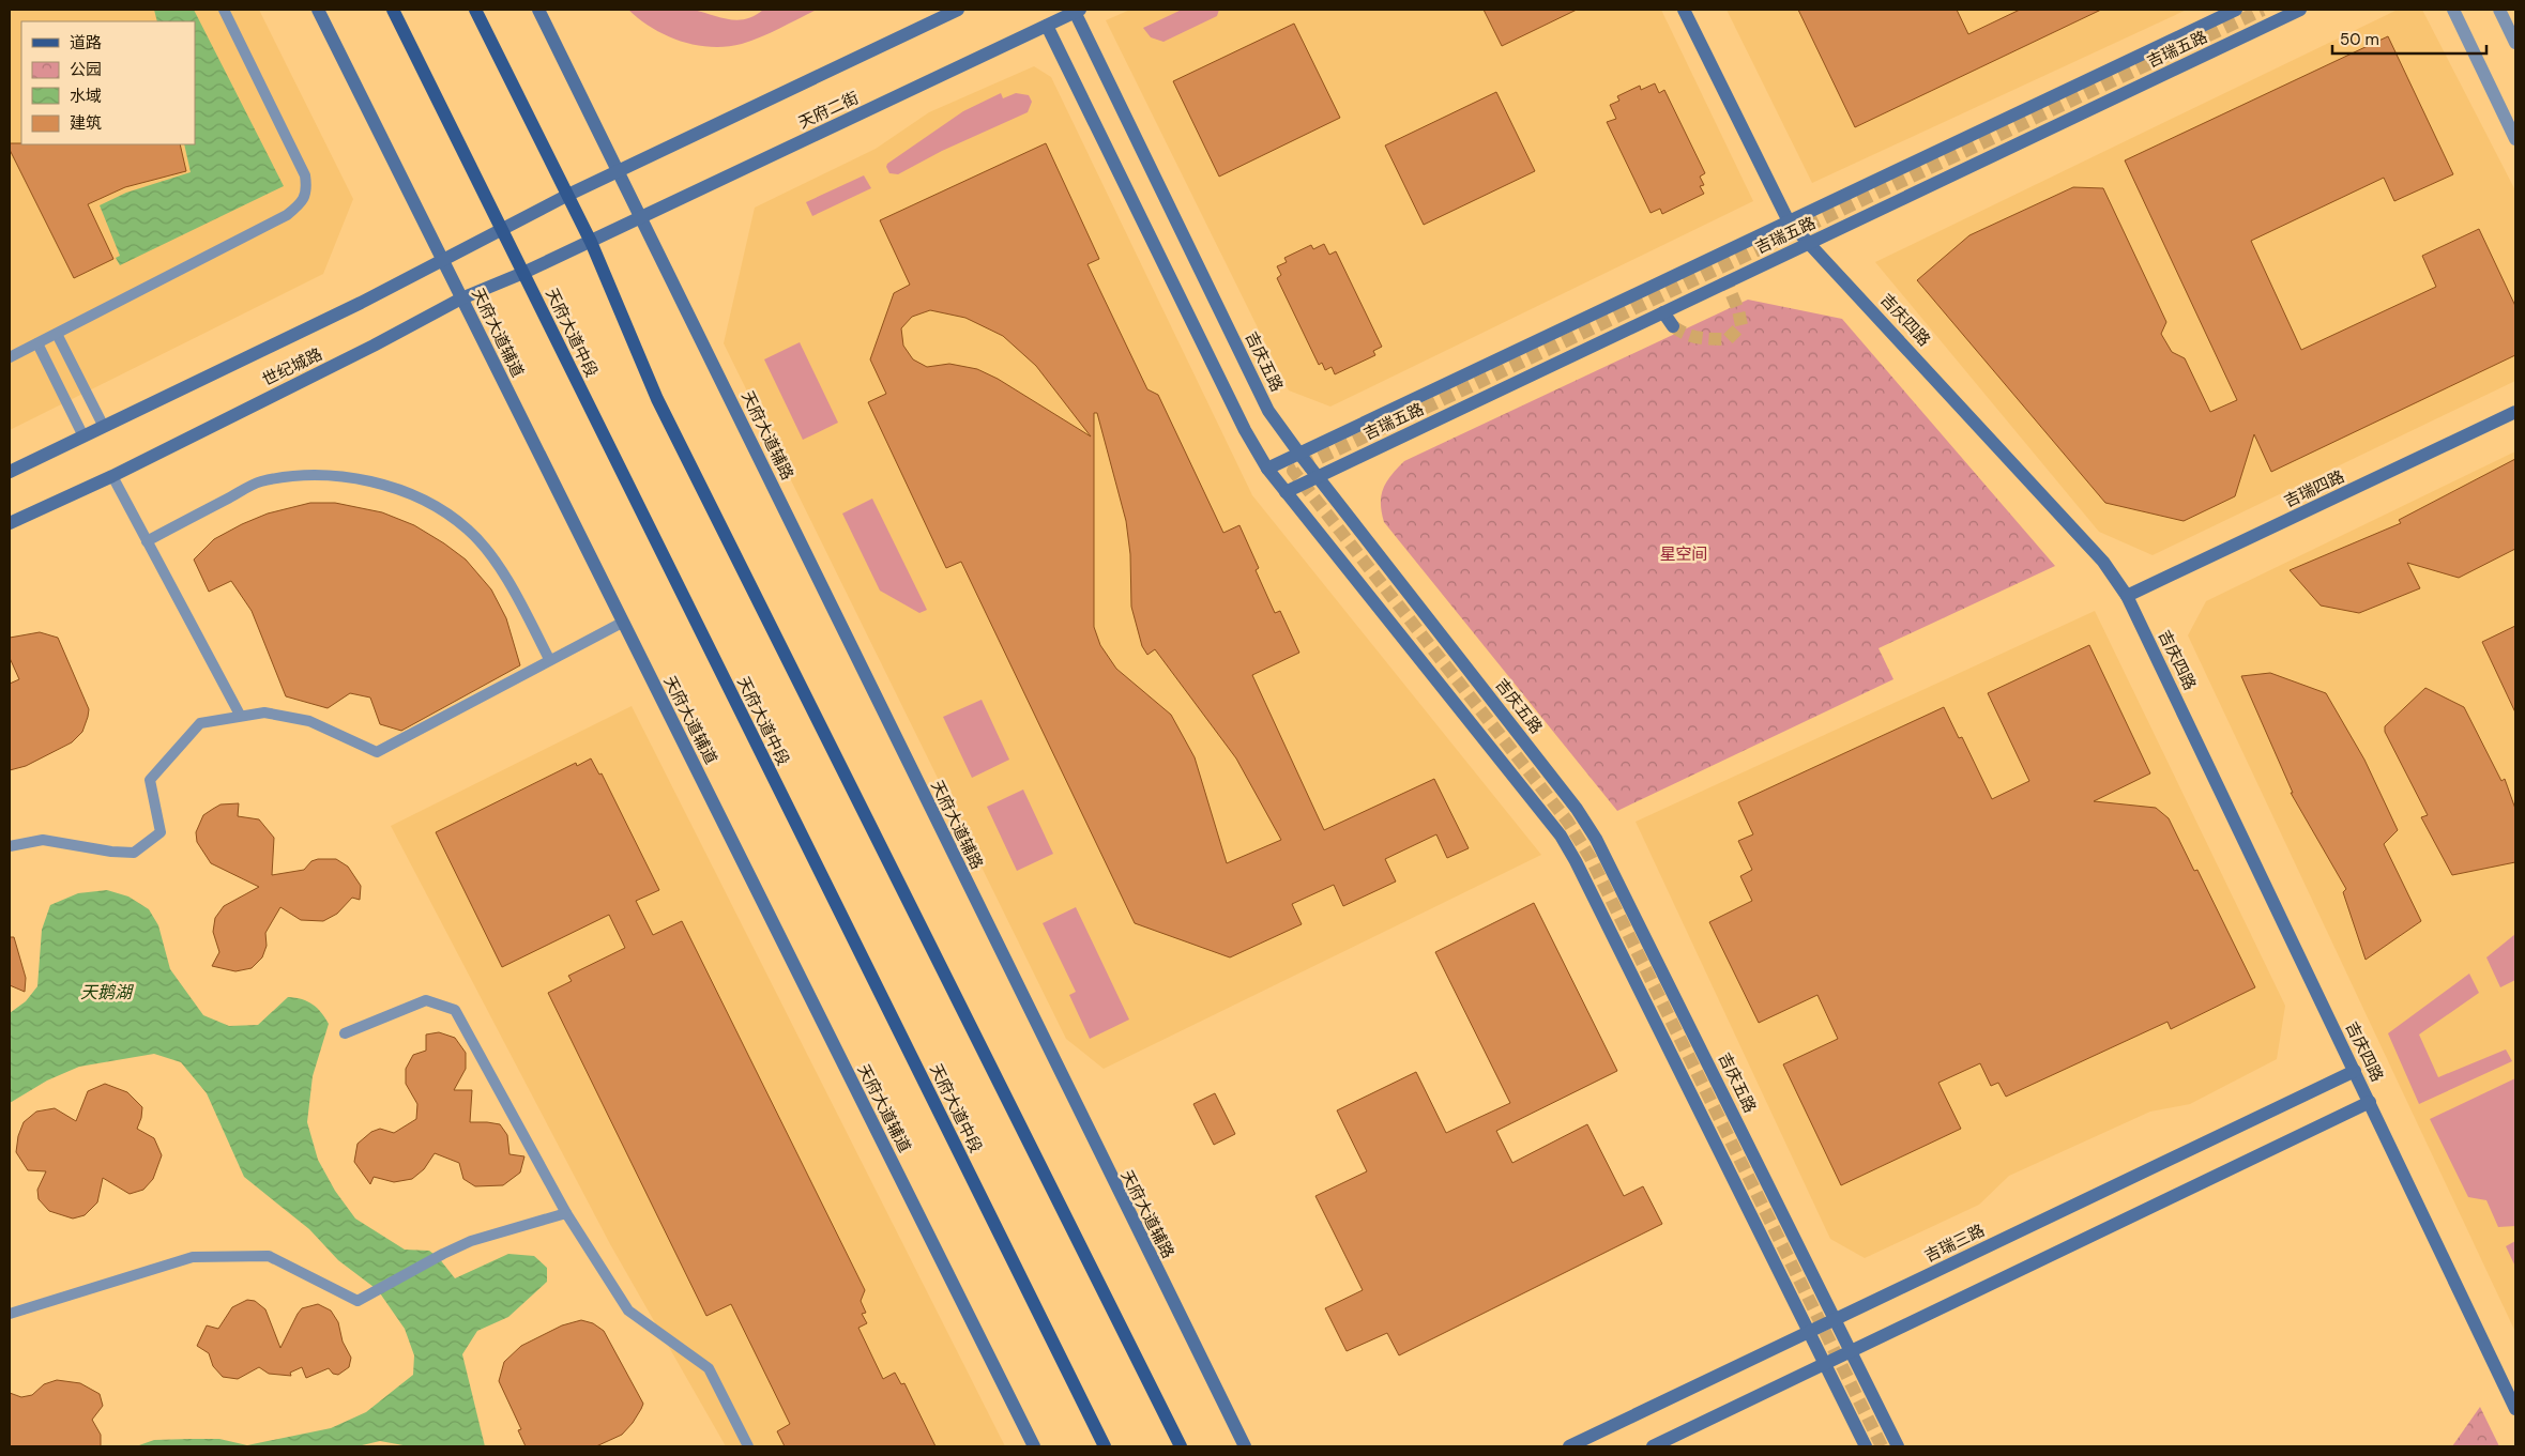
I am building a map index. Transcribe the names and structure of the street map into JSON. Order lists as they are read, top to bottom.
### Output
{
  "streets": {
    "main road": ["天府大道中段"],
    "street": [
      "吉瑞五路",
      "天府二街",
      "吉庆四路",
      "天府大道辅道",
      "吉庆五路",
      "世纪城路",
      "天府大道辅路",
      "吉瑞四路",
      "吉瑞三路"
    ]
  },
  "crossings": [
    ["吉瑞五路", "吉庆四路"],
    ["吉瑞五路", "吉庆五路"],
    ["天府二街", "吉庆五路"],
    ["天府二街", "世纪城路"],
    ["天府二街", "天府大道辅路"],
    ["吉庆四路", "吉瑞四路"],
    ["吉庆四路", "吉瑞三路"],
    ["天府大道辅道", "世纪城路"],
    ["天府大道中段", "世纪城路"],
    ["吉庆五路", "吉瑞三路"]
  ],
  "water": ["天鹅湖"],
  "parks": ["星空间"],
  "legend": [
    "道路",
    "公园",
    "水域",
    "建筑"
  ],
  "scale_bar": "50 m"
}
